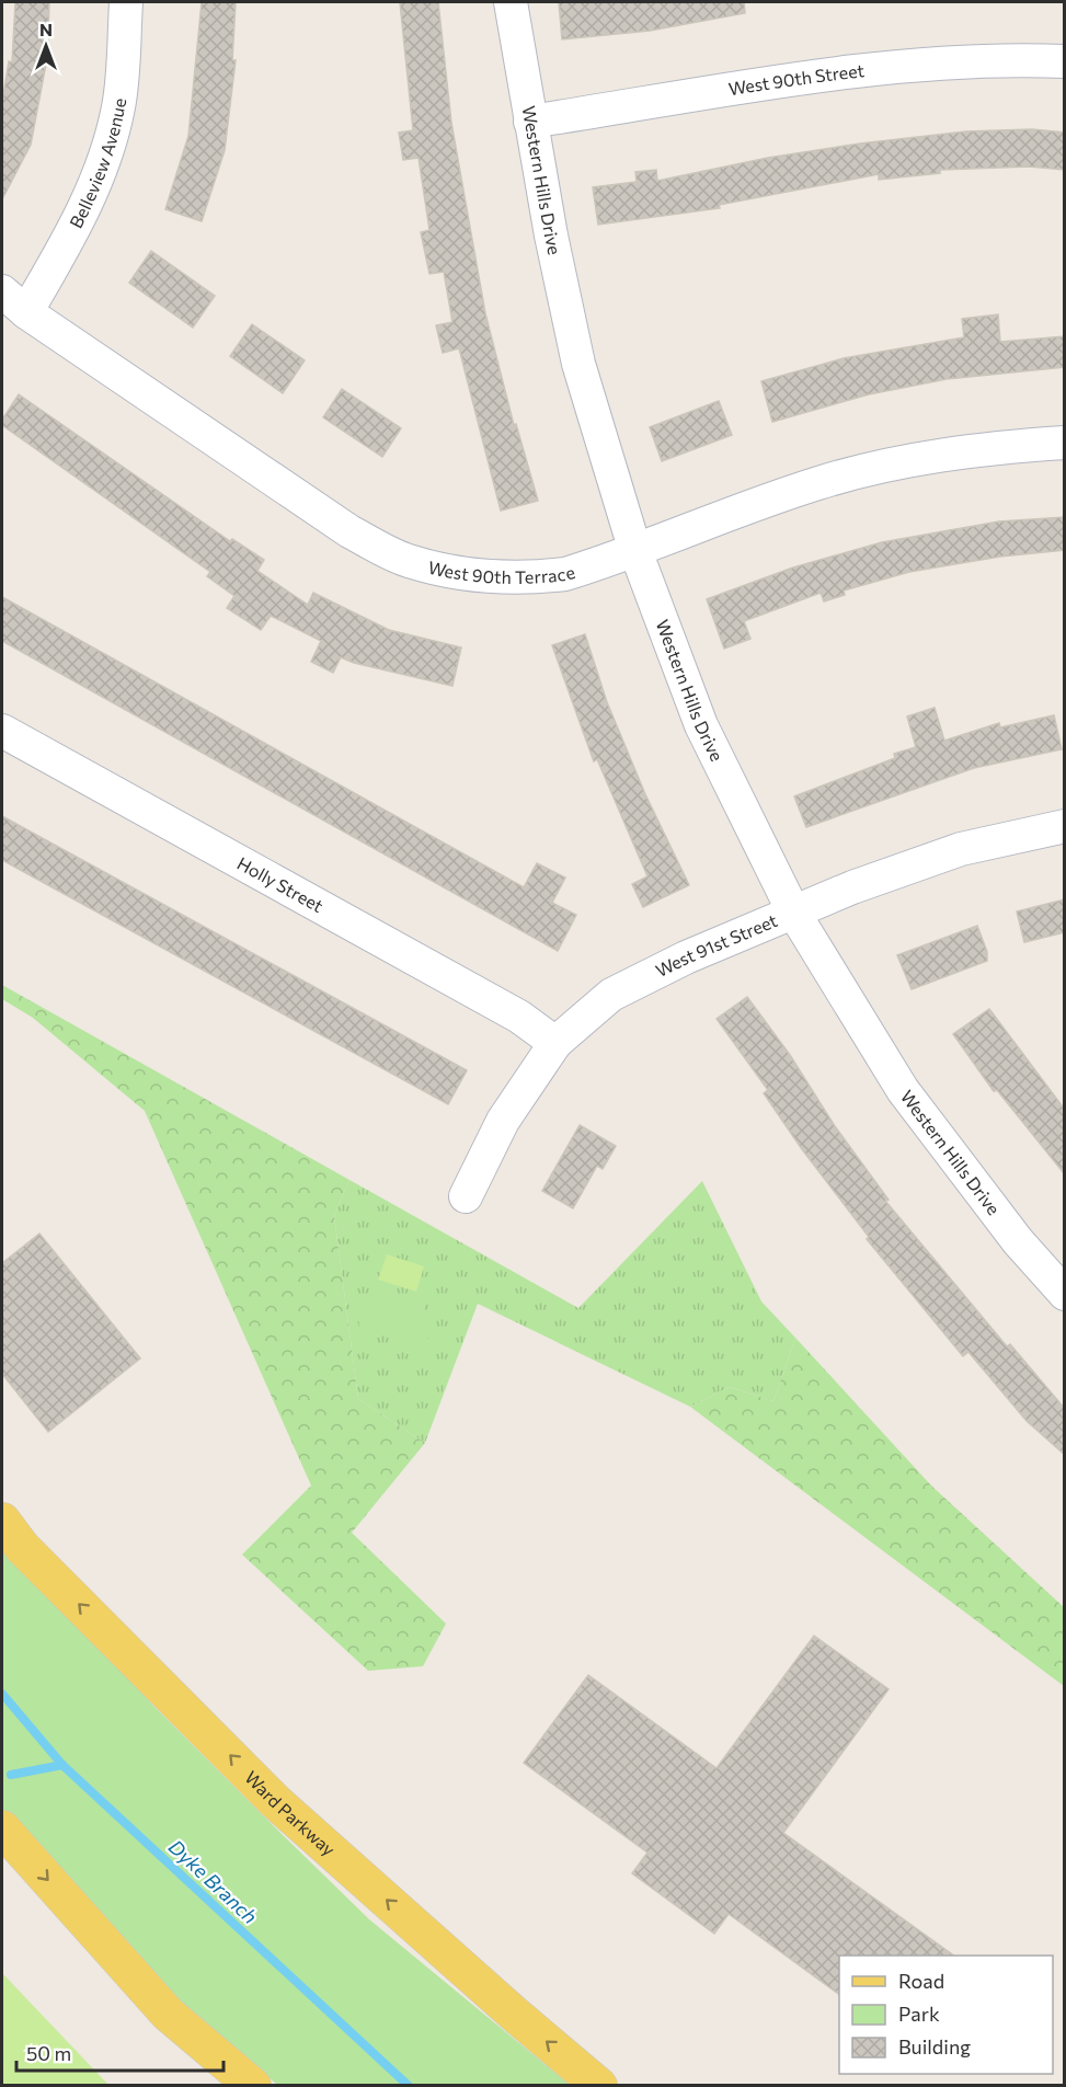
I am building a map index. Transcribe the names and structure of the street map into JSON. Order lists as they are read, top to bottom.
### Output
{
  "streets": {
    "main road": ["Ward Parkway"],
    "street": [
      "West 90th Street",
      "Belleview Avenue",
      "Western Hills Drive",
      "West 90th Terrace",
      "Holly Street",
      "West 91st Street"
    ]
  },
  "crossings": [
    ["West 90th Street", "Western Hills Drive"],
    ["Belleview Avenue", "West 90th Terrace"],
    ["Western Hills Drive", "West 90th Terrace"],
    ["Western Hills Drive", "West 91st Street"],
    ["Holly Street", "West 91st Street"]
  ],
  "water": ["Dyke Branch"],
  "legend": ["Road", "Park", "Building"],
  "scale_bar": "50 m",
  "north": "top"
}
